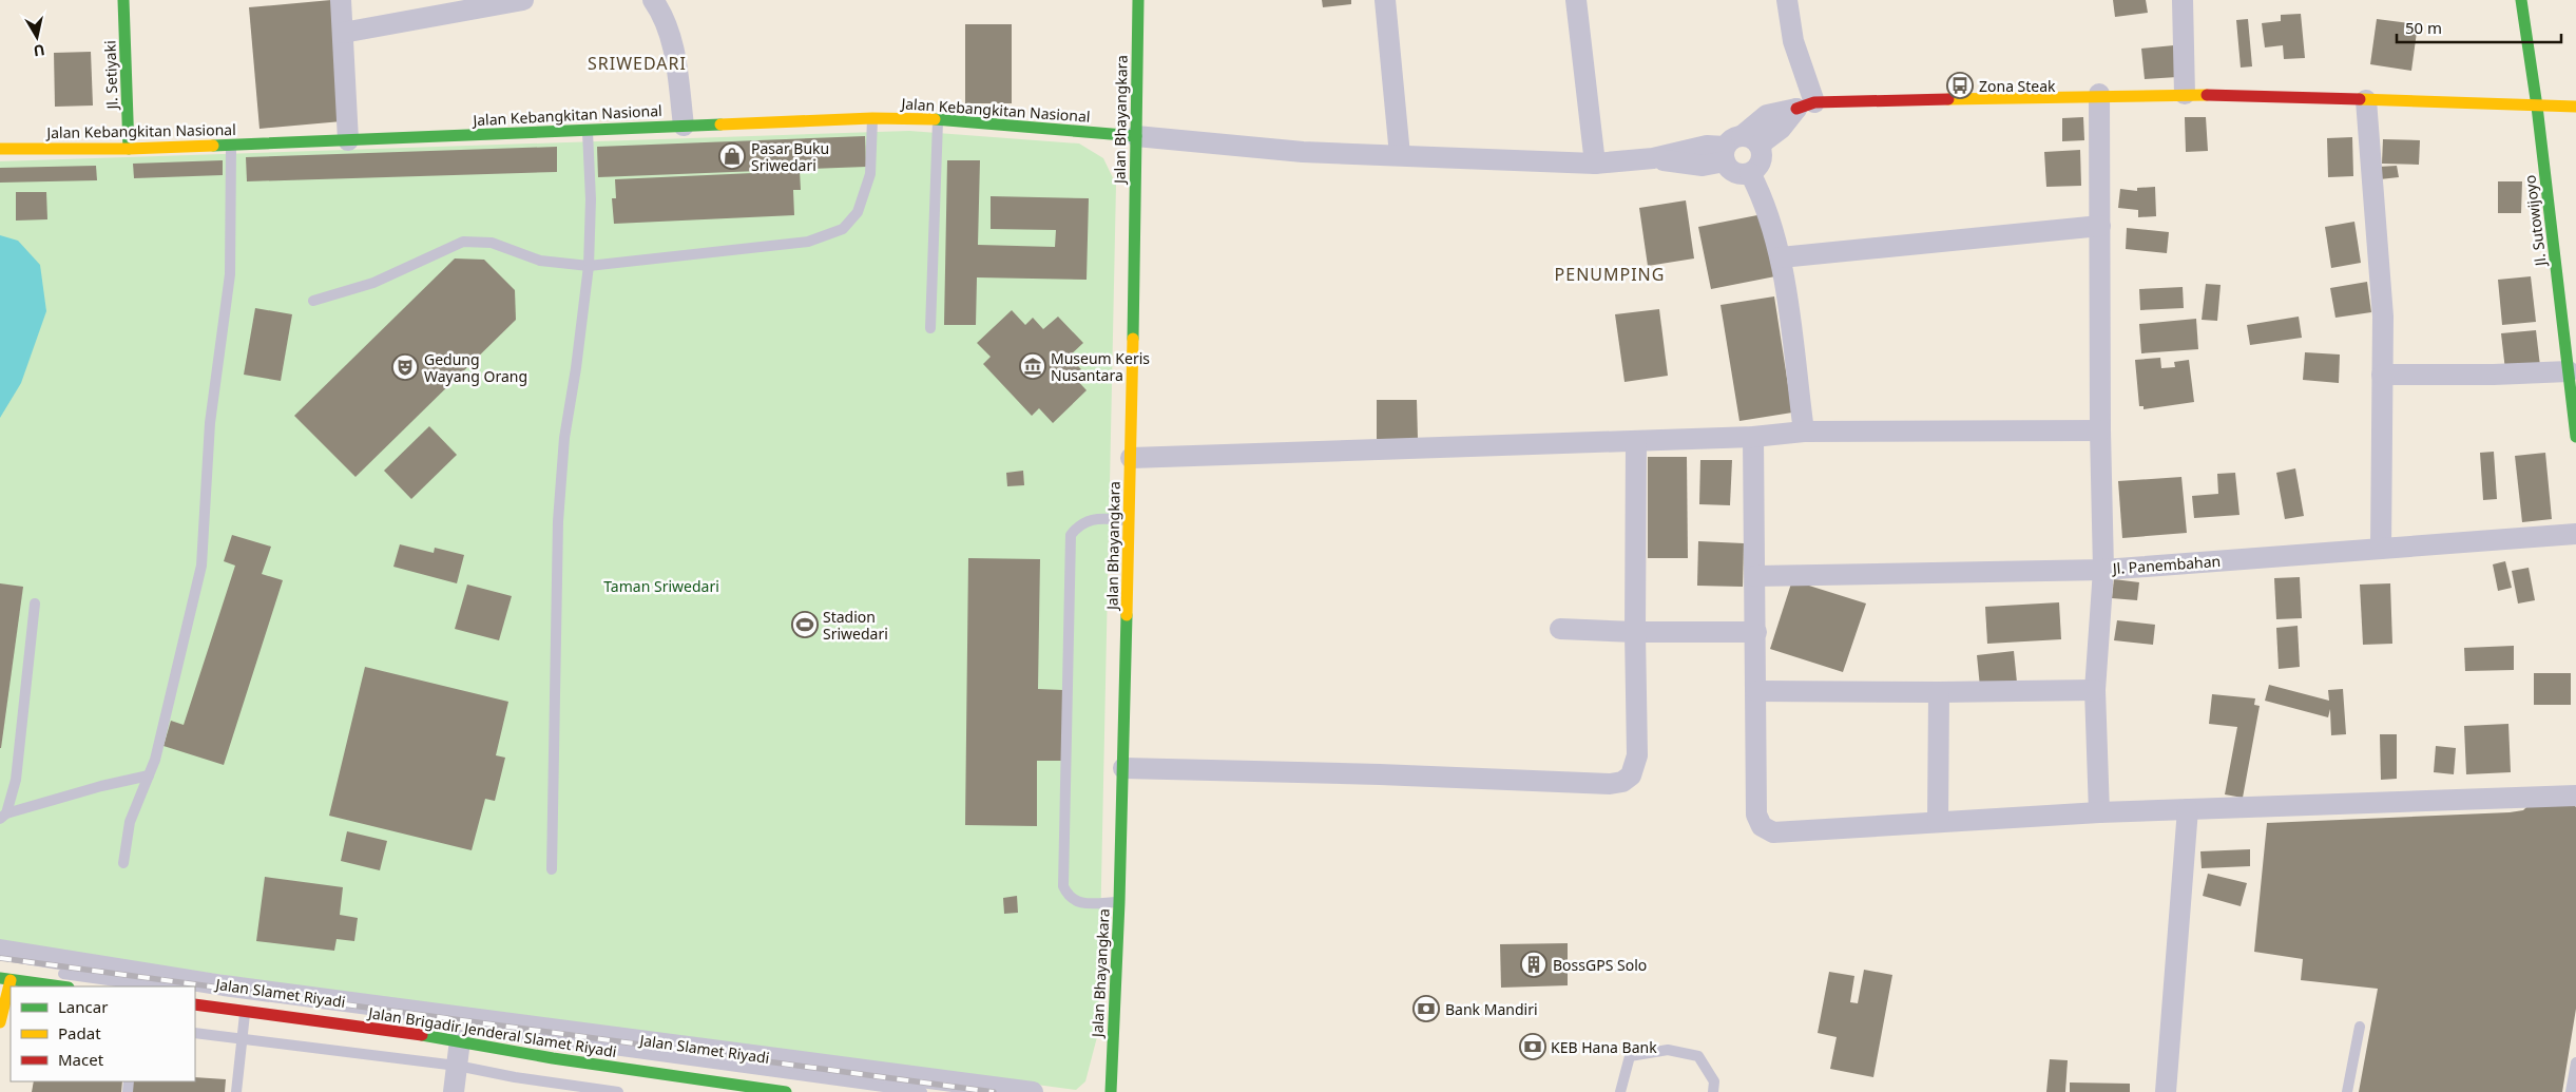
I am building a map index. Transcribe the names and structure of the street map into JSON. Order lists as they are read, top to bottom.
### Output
{
  "streets": {
    "main road": [
      "Jl. Setiyaki",
      "Jalan Kebangkitan Nasional",
      "Jalan Bhayangkara",
      "Jl. Sutowijoyo",
      "Jalan Brigadir Jenderal Slamet Riyadi"
    ],
    "street": ["Jl. Panembahan", "Jalan Slamet Riyadi"]
  },
  "crossings": [
    ["Jl. Setiyaki", "Jalan Kebangkitan Nasional"],
    ["Jalan Kebangkitan Nasional", "Jalan Bhayangkara"]
  ],
  "districts": ["SRIWEDARI", "PENUMPING"],
  "parks": ["Taman Sriwedari"],
  "places": {
    "bus stop": ["Zona Steak"],
    "shop": ["Pasar Buku Sriwedari"],
    "museum": ["Museum Keris Nusantara"],
    "theatre": ["Gedung Wayang Orang"],
    "sports": ["Stadion Sriwedari"],
    "building": ["BossGPS Solo"],
    "bank": ["Bank Mandiri", "KEB Hana Bank"]
  },
  "legend": ["Lancar", "Padat", "Macet"],
  "scale_bar": "50 m",
  "north": "bottom"
}
